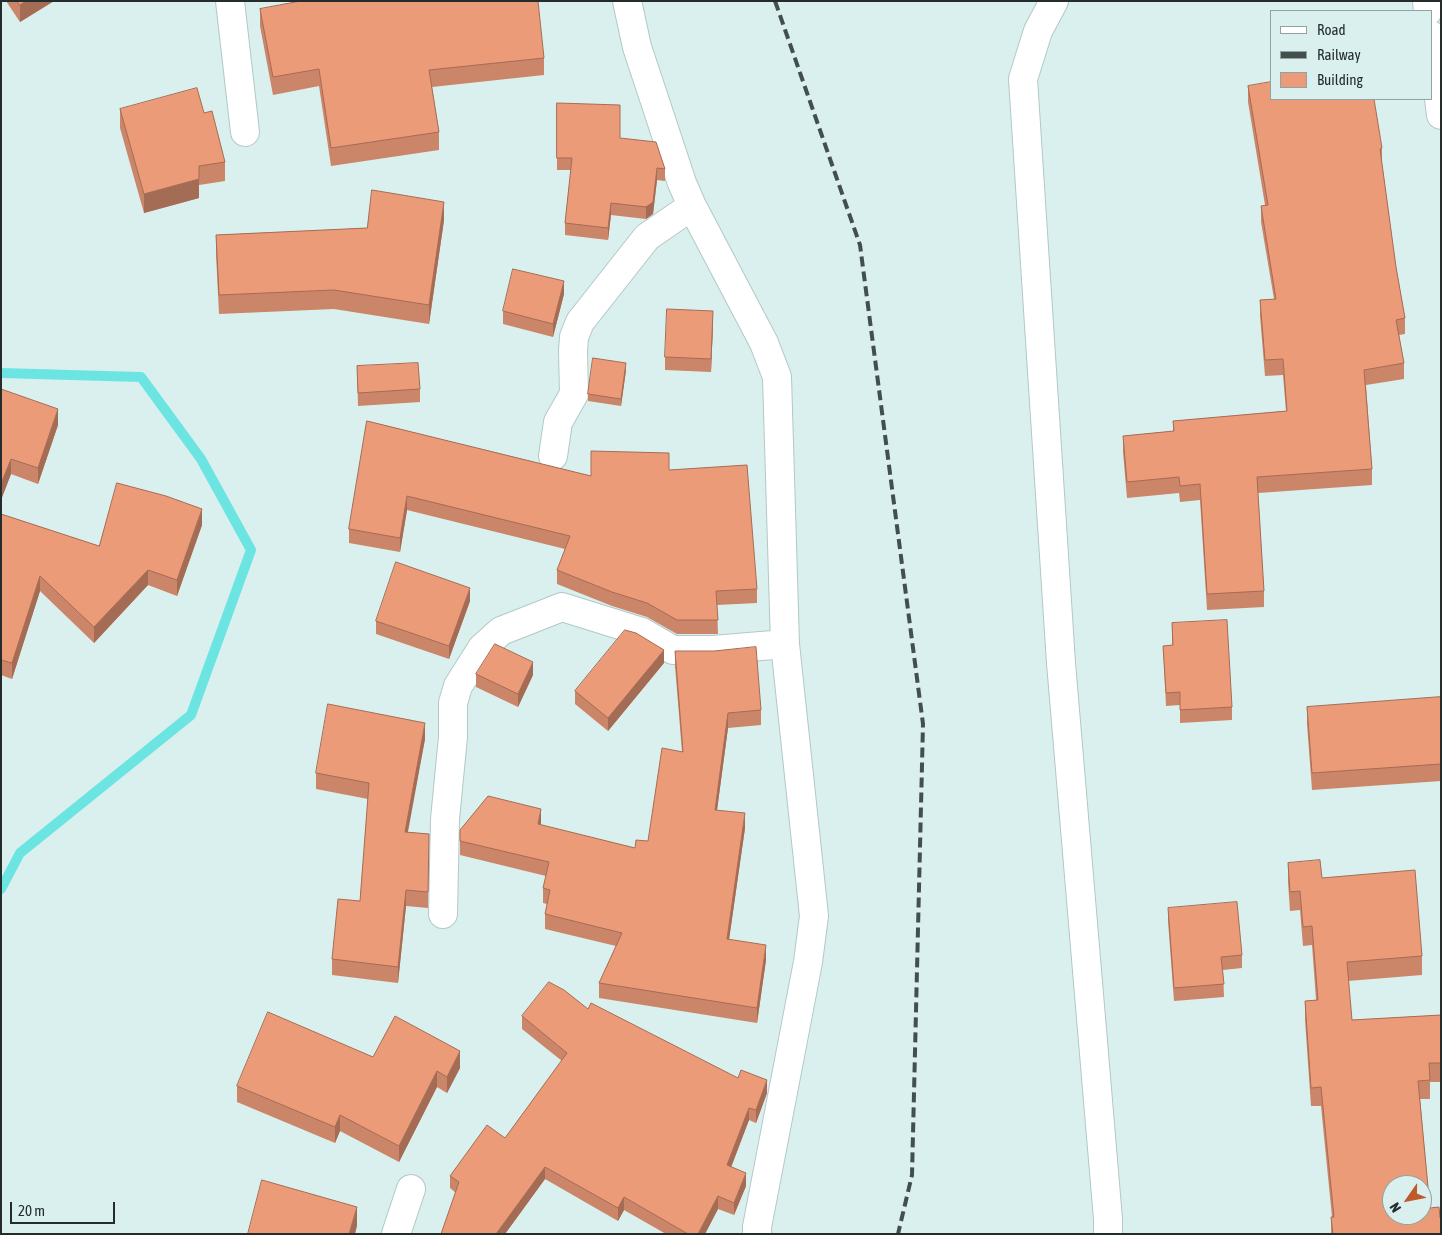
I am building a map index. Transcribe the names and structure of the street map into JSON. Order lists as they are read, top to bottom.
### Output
{
  "legend": ["Road", "Railway", "Building"],
  "scale_bar": "20 m",
  "north": "bottom left"
}
